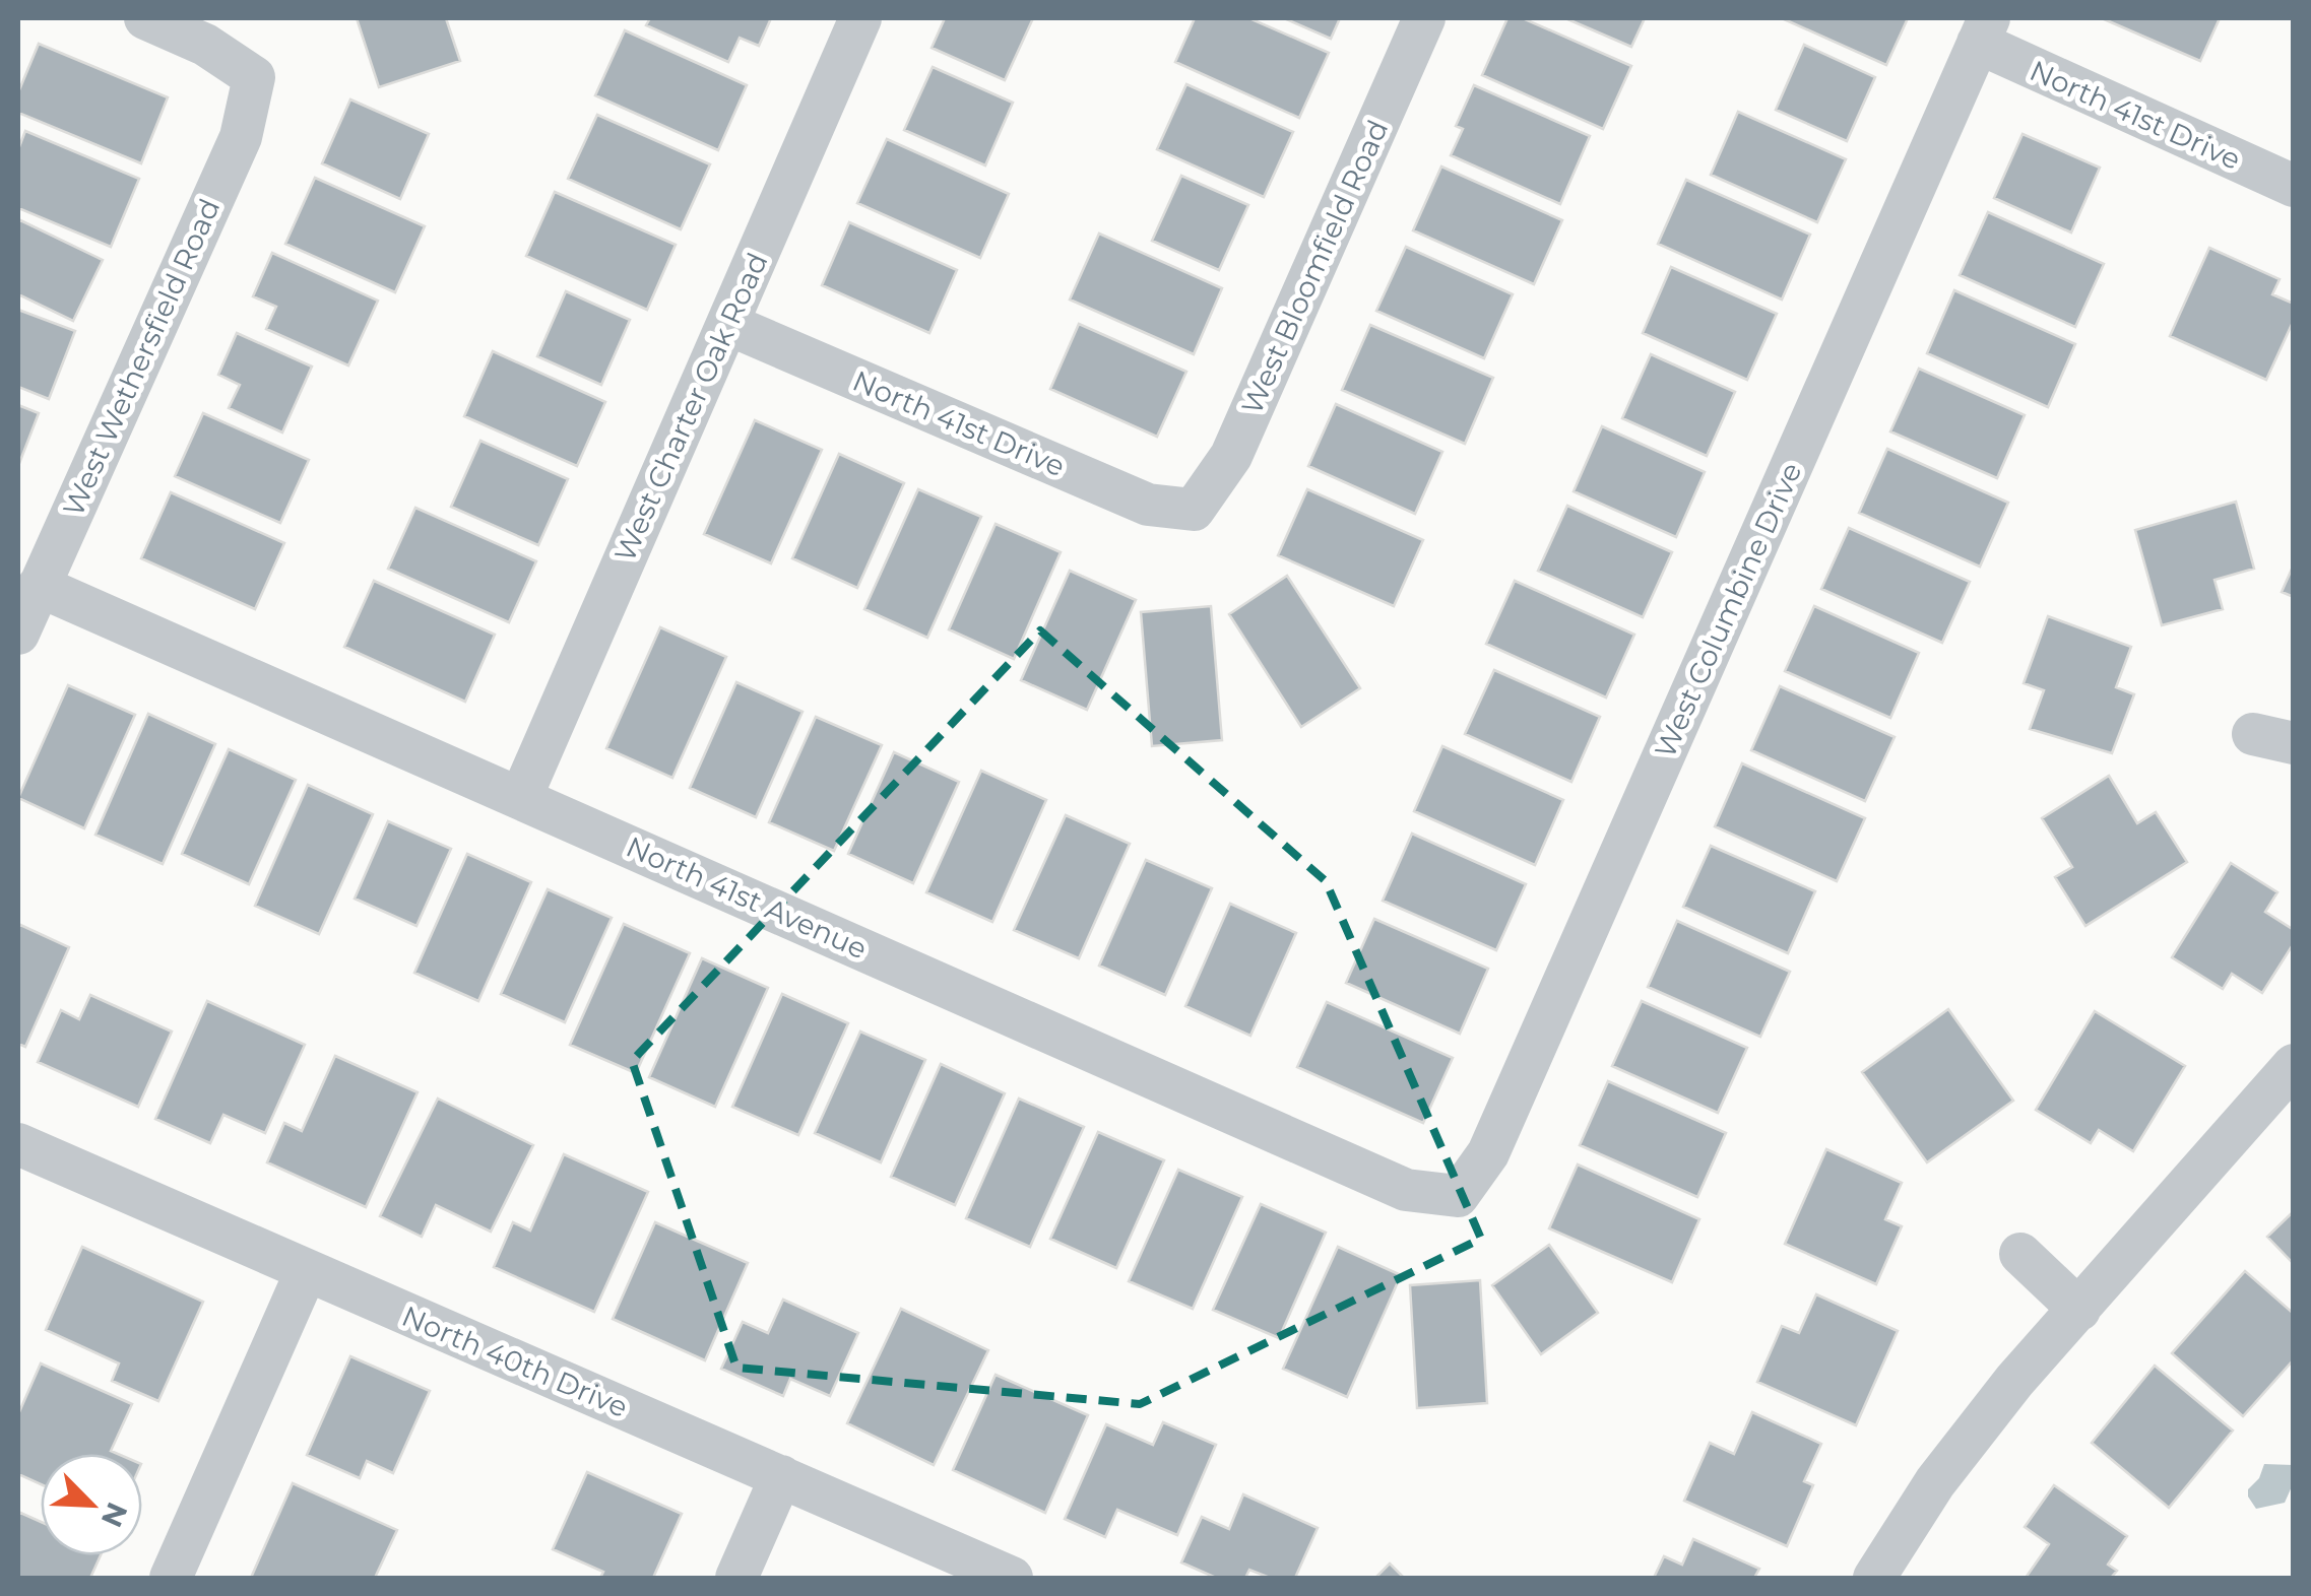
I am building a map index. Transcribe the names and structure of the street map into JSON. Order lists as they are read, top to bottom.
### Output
{
  "streets": {
    "street": [
      "North 41st Drive",
      "West Bloomfield Road",
      "West Wethersfield Road",
      "West Charter Oak Road",
      "West Columbine Drive",
      "North 41st Avenue",
      "North 40th Drive"
    ]
  },
  "crossings": [
    ["North 41st Drive", "West Bloomfield Road"],
    ["North 41st Drive", "West Charter Oak Road"],
    ["North 41st Drive", "West Columbine Drive"],
    ["West Wethersfield Road", "North 41st Avenue"],
    ["West Charter Oak Road", "North 41st Avenue"],
    ["West Columbine Drive", "North 41st Avenue"]
  ],
  "north": "bottom right"
}
